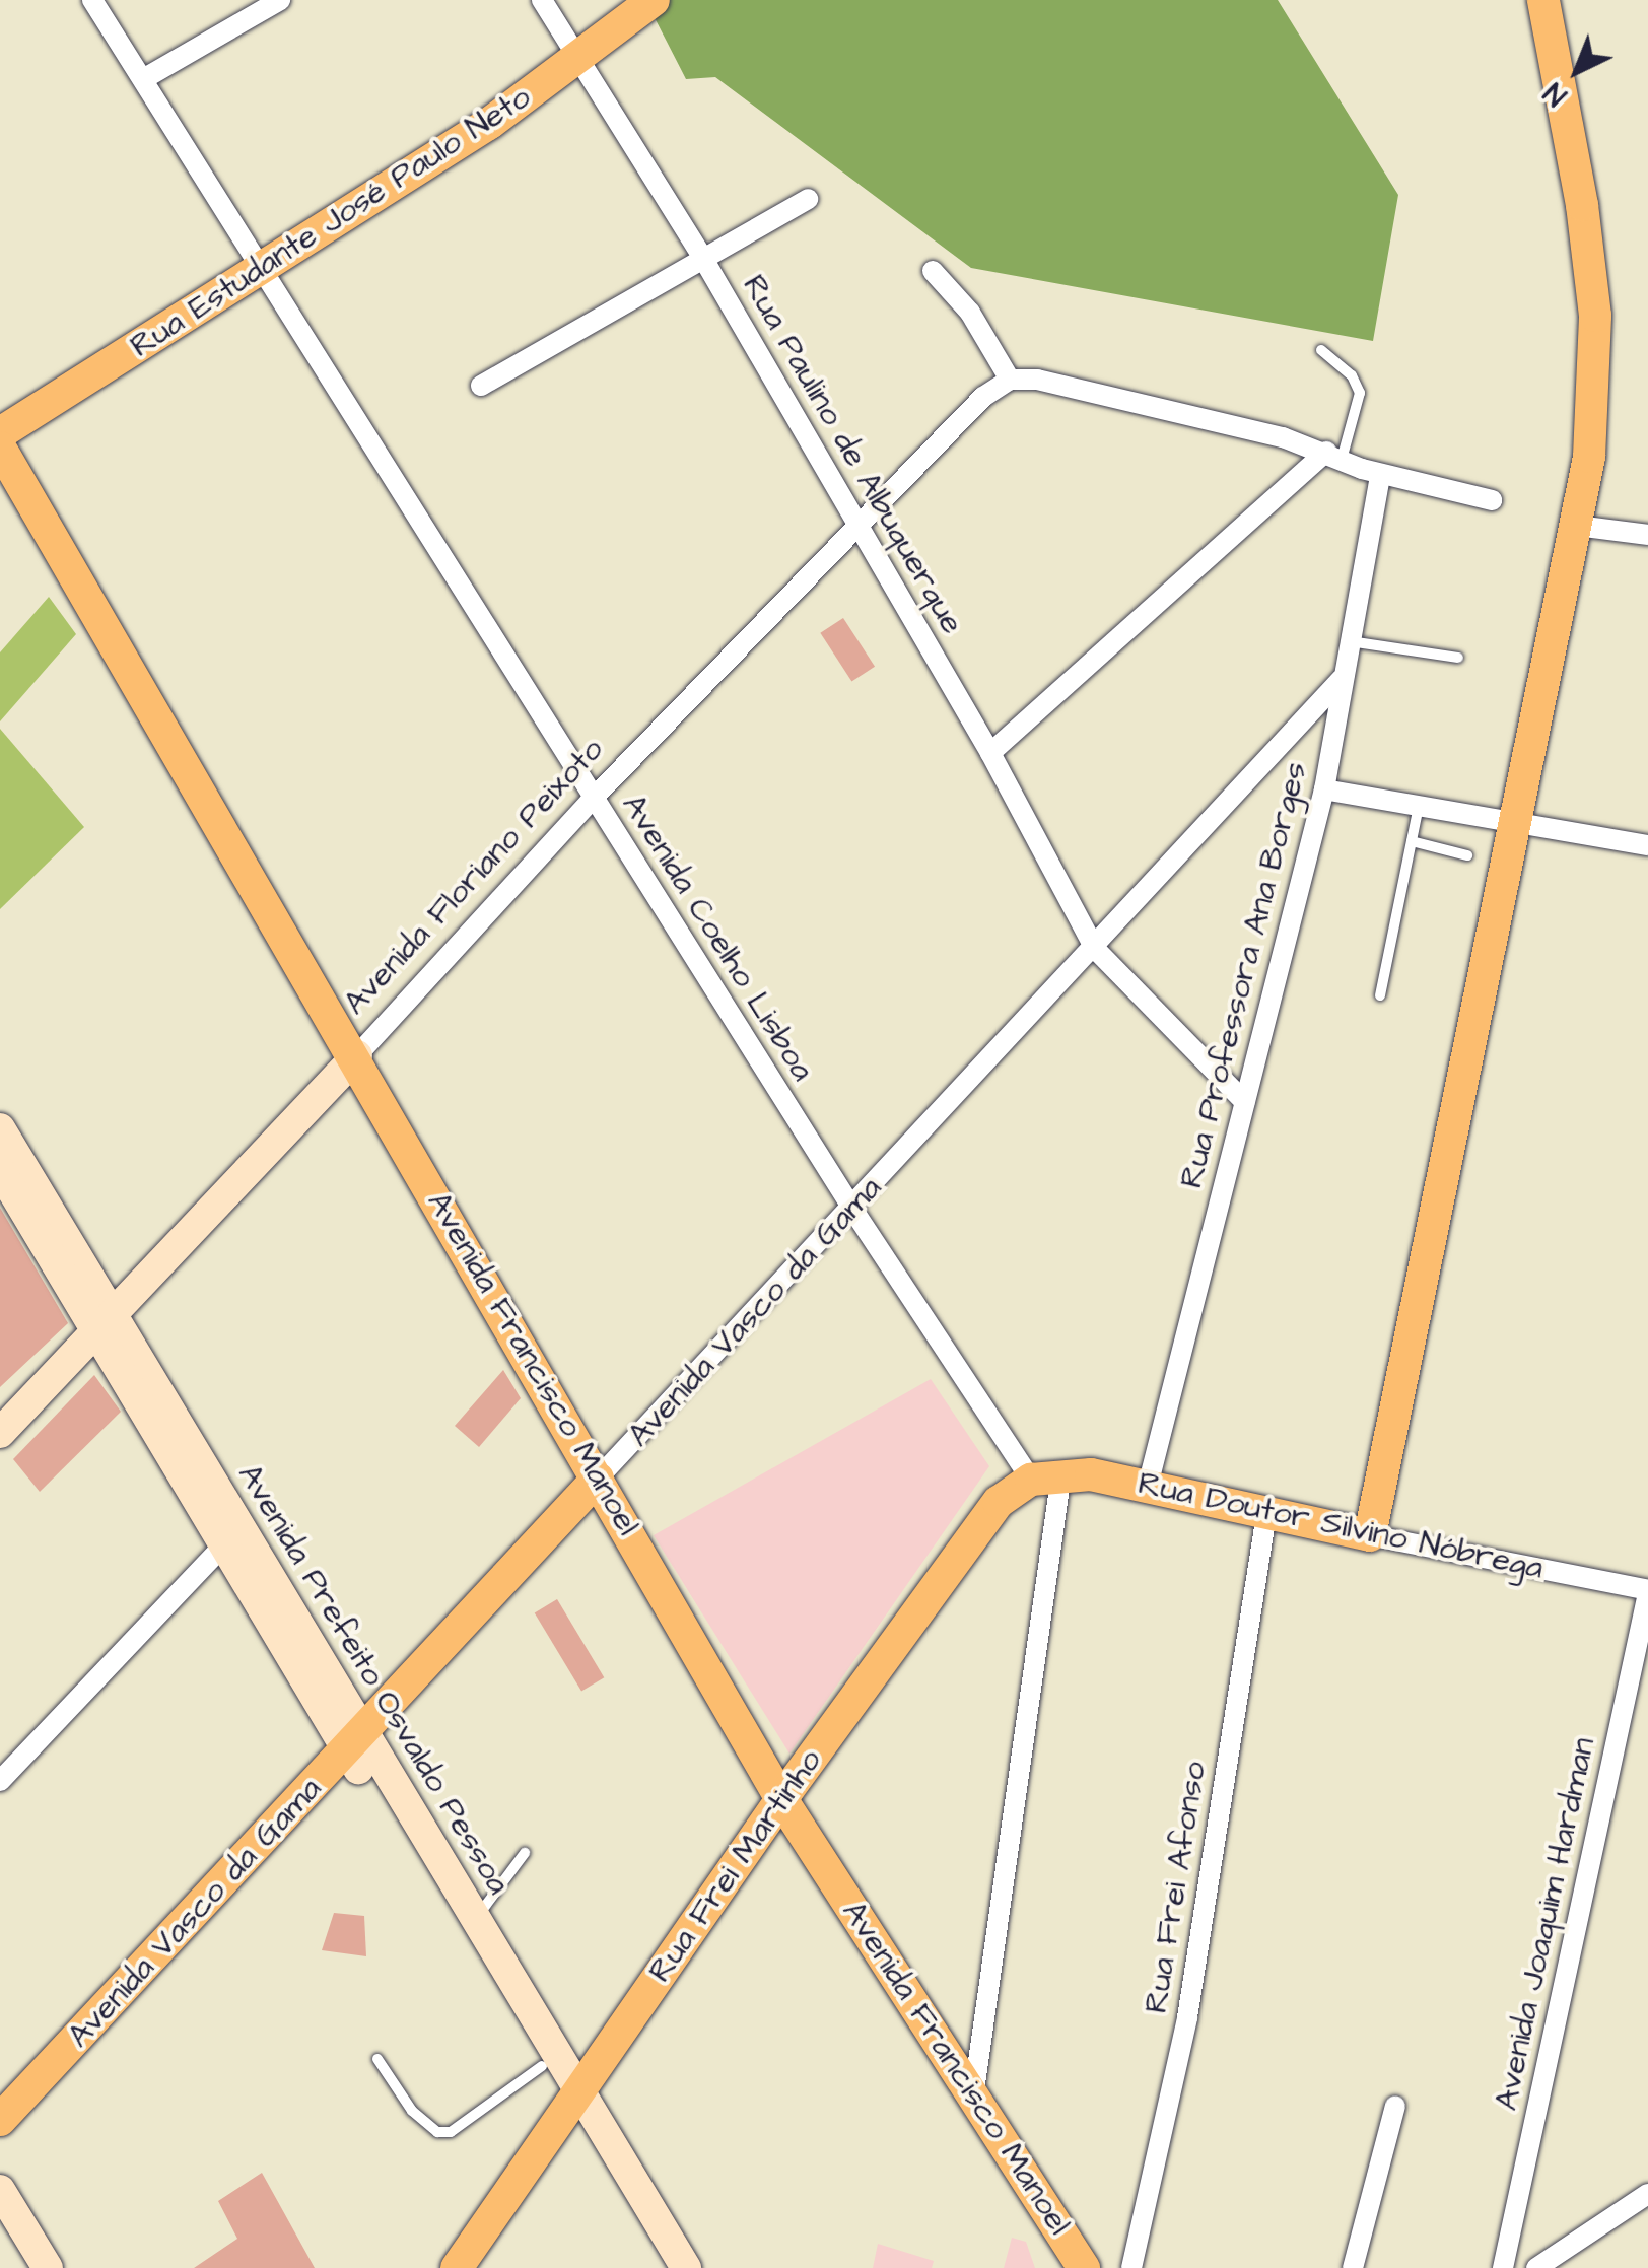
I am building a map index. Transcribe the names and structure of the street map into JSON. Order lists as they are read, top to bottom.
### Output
{
  "streets": {
    "main road": [
      "Rua Estudante José Paulo Neto",
      "Avenida Vasco da Gama",
      "Avenida Francisco Manoel",
      "Rua Doutor Silvino Nóbrega",
      "Rua Frei Martinho"
    ],
    "street": [
      "Rua Paulino de Albuquerque",
      "Avenida Floriano Peixoto",
      "Avenida Coelho Lisboa",
      "Rua Professora Ana Borges",
      "Avenida Prefeito Osvaldo Pessoa",
      "Rua Frei Afonso",
      "Avenida Joaquim Hardman"
    ]
  },
  "crossings": [
    ["Rua Estudante José Paulo Neto", "Rua Paulino de Albuquerque"],
    ["Rua Estudante José Paulo Neto", "Avenida Coelho Lisboa"],
    ["Rua Paulino de Albuquerque", "Avenida Floriano Peixoto"],
    ["Rua Paulino de Albuquerque", "Rua Professora Ana Borges"],
    ["Rua Paulino de Albuquerque", "Avenida Vasco da Gama"],
    ["Avenida Floriano Peixoto", "Avenida Coelho Lisboa"],
    ["Avenida Floriano Peixoto", "Avenida Francisco Manoel"],
    ["Avenida Floriano Peixoto", "Avenida Prefeito Osvaldo Pessoa"],
    ["Avenida Coelho Lisboa", "Avenida Vasco da Gama"],
    ["Avenida Coelho Lisboa", "Rua Doutor Silvino Nóbrega"],
    ["Avenida Coelho Lisboa", "Rua Frei Martinho"],
    ["Rua Professora Ana Borges", "Avenida Vasco da Gama"],
    ["Rua Professora Ana Borges", "Rua Doutor Silvino Nóbrega"],
    ["Avenida Vasco da Gama", "Avenida Francisco Manoel"],
    ["Avenida Vasco da Gama", "Avenida Prefeito Osvaldo Pessoa"],
    ["Avenida Francisco Manoel", "Rua Frei Martinho"],
    ["Rua Doutor Silvino Nóbrega", "Rua Frei Martinho"],
    ["Rua Doutor Silvino Nóbrega", "Rua Frei Afonso"],
    ["Rua Doutor Silvino Nóbrega", "Avenida Joaquim Hardman"],
    ["Avenida Prefeito Osvaldo Pessoa", "Rua Frei Martinho"]
  ],
  "north": "bottom left"
}
